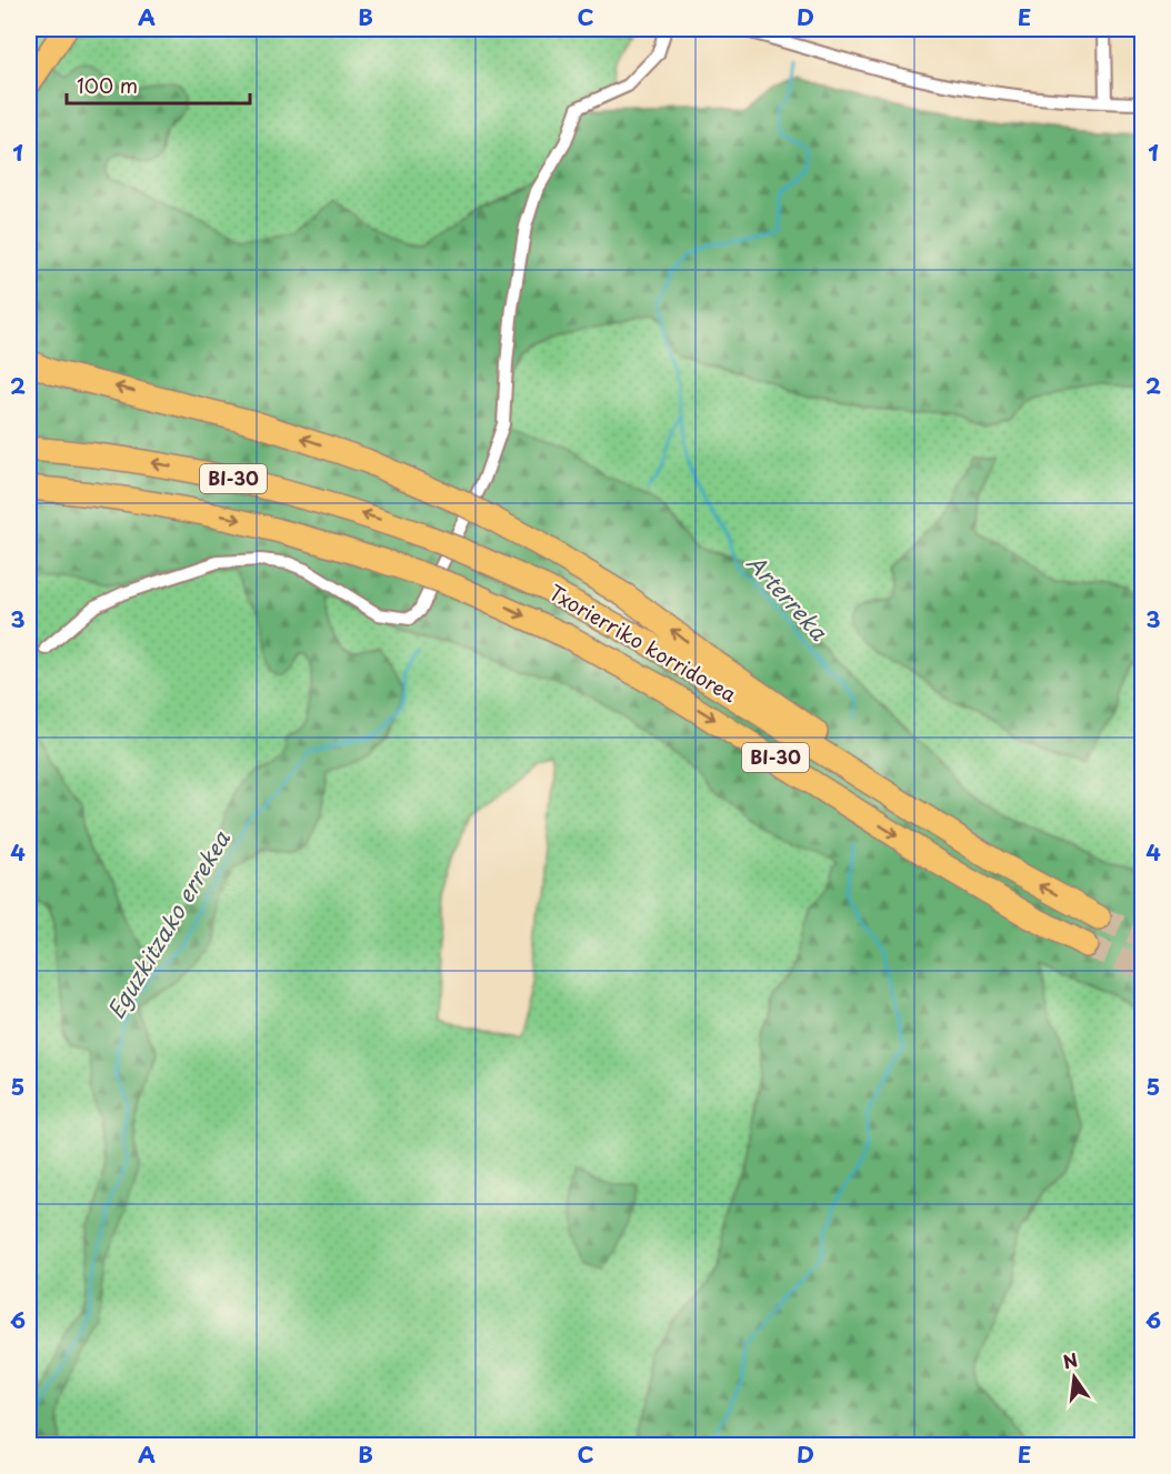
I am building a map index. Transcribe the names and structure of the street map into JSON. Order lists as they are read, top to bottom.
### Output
{
  "streets": {
    "highway": ["BI-30", "Txorierriko korridorea"]
  },
  "water": ["Arterreka", "Eguzkitzako errekea"],
  "scale_bar": "100 m",
  "north": "top",
  "grid": {
    "columns": [
      "A",
      "B",
      "C",
      "D",
      "E"
    ],
    "rows": [
      "1",
      "2",
      "3",
      "4",
      "5",
      "6"
    ]
  }
}
